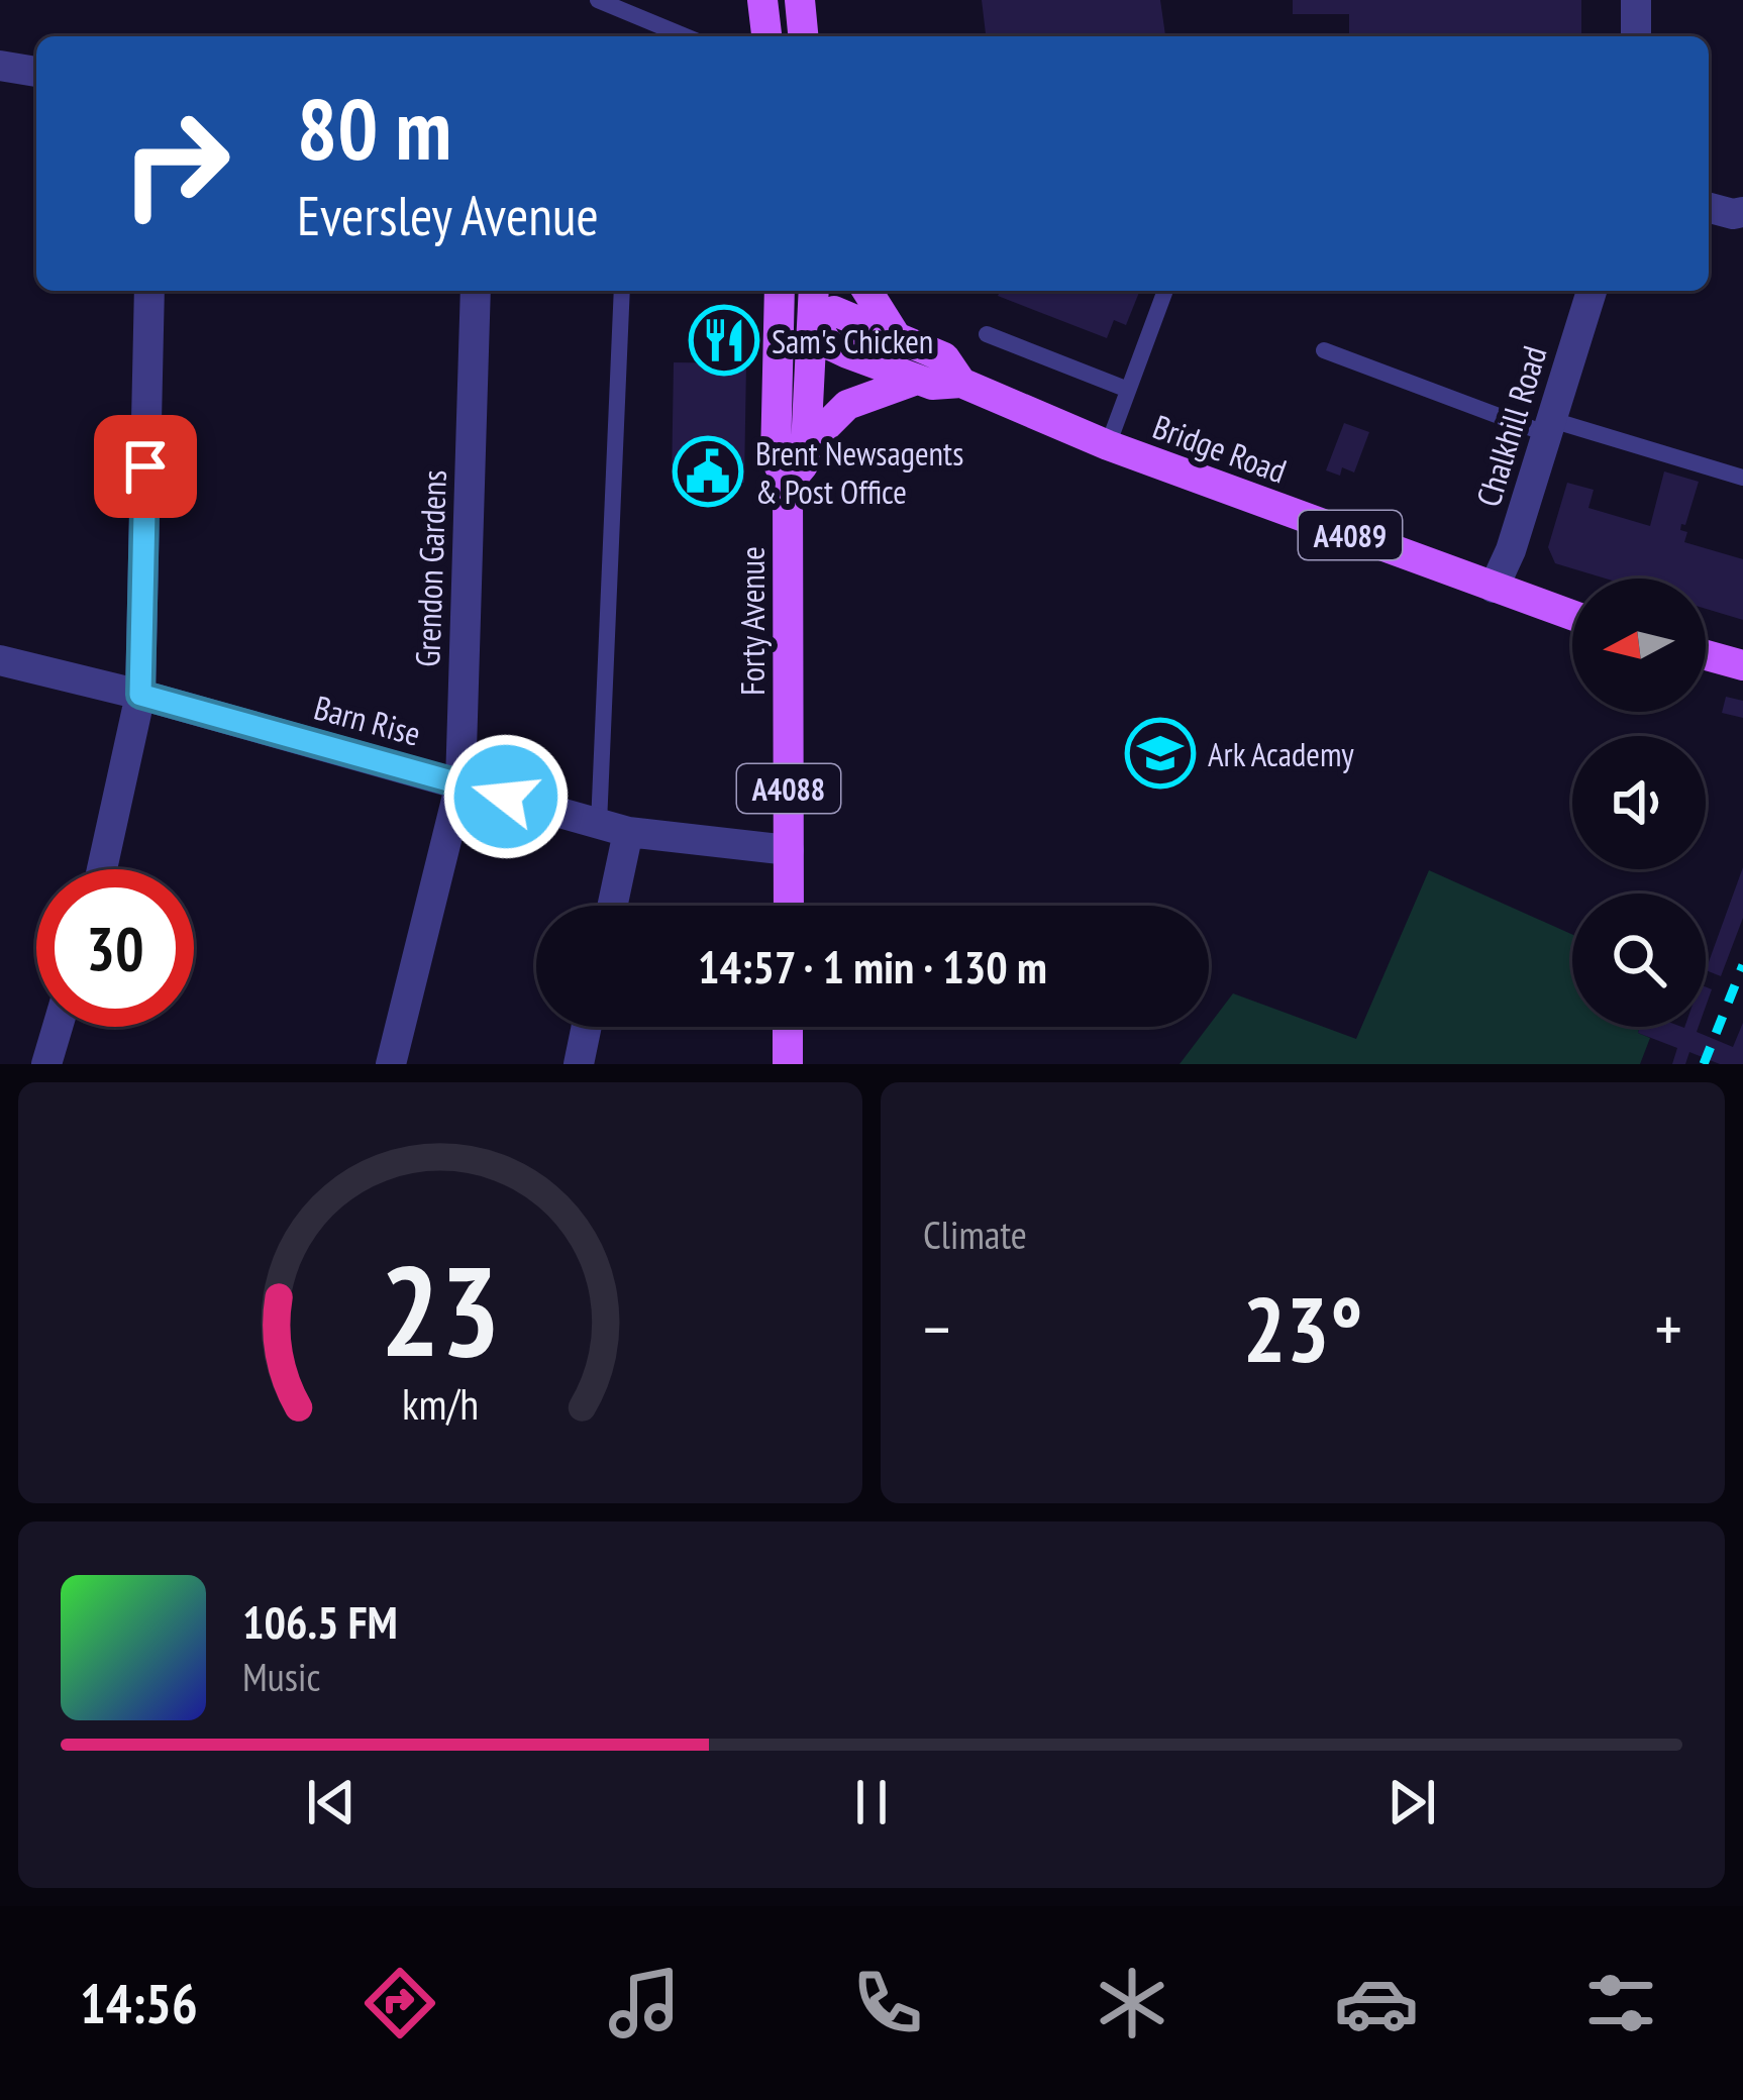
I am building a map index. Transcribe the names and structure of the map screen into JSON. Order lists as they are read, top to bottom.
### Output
{
  "streets": {
    "main road": [
      "Bridge Road",
      "A4089",
      "Forty Avenue",
      "A4088"
    ],
    "street": ["Chalkhill Road", "Grendon Gardens", "Barn Rise"]
  },
  "crossings": [
    ["Chalkhill Road", "Bridge Road"],
    ["Bridge Road", "Forty Avenue"],
    ["Bridge Road", "A4088"],
    ["Grendon Gardens", "Barn Rise"],
    ["Forty Avenue", "Barn Rise"],
    ["Forty Avenue", "A4088"]
  ],
  "places": {
    "restaurant": ["Sam's Chicken"],
    "public building": ["Brent Newsagents & Post Office"],
    "school or university": ["Ark Academy"]
  },
  "north": "left",
  "page": {
    "turn": ["80 m", "Eversley Avenue"],
    "limit": "30",
    "trip": "14:57 · 1 min · 130 m",
    "tile": "Climate",
    "heat": ["−", "23°", "+"],
    "song": ["106.5 FM", "Music"],
    "tabs": "14:56",
    "gauge": ["23", "km/h"]
  }
}
